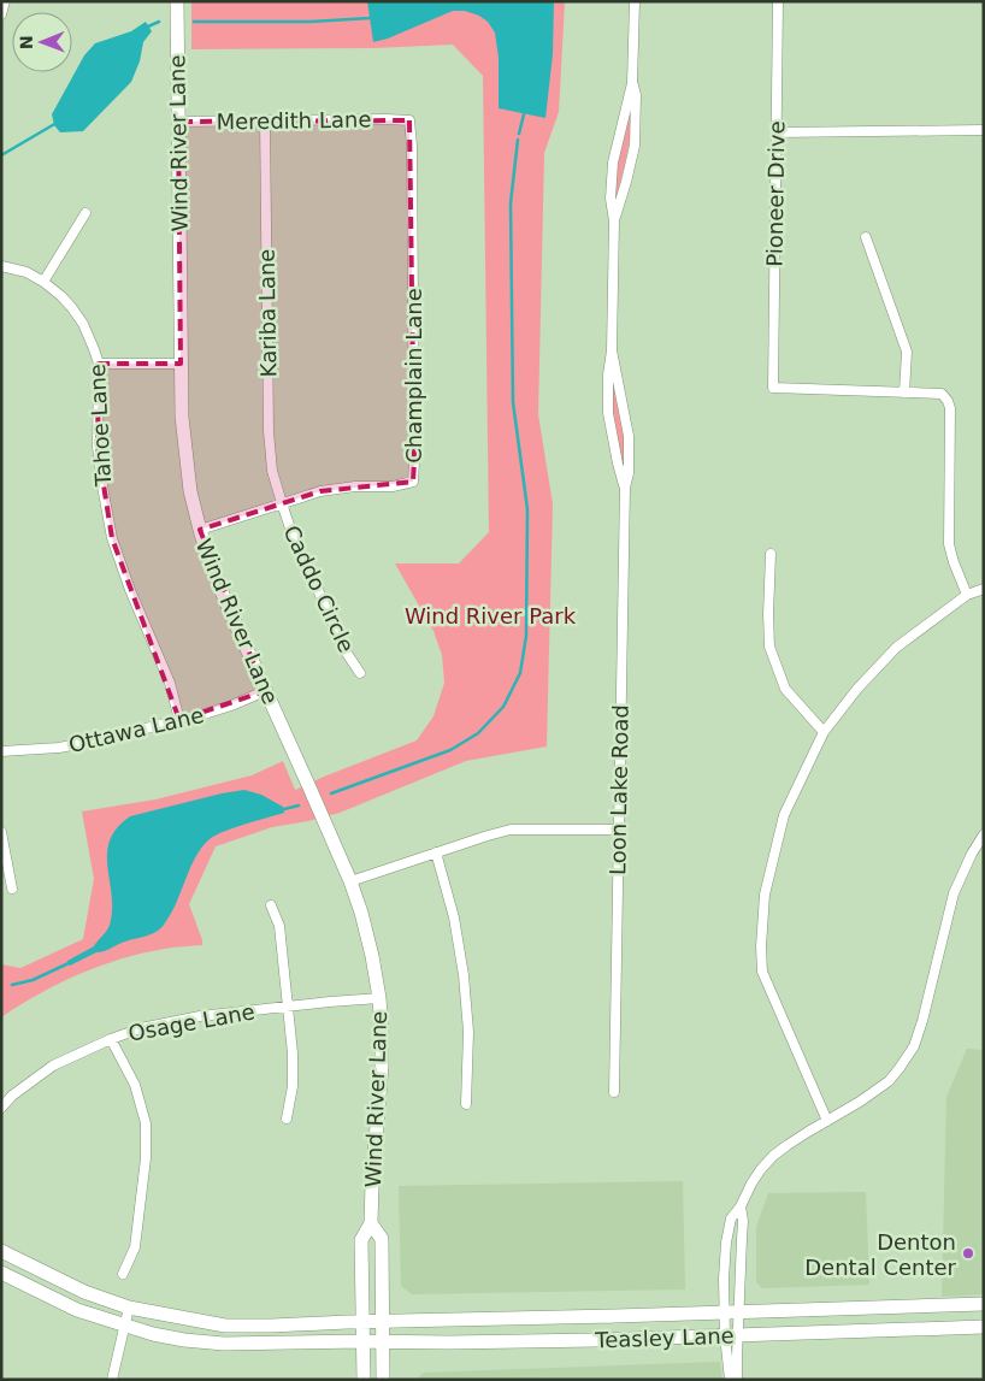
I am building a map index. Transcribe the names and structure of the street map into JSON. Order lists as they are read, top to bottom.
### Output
{
  "streets": {
    "main road": ["Wind River Lane", "Teasley Lane"],
    "street": [
      "Meredith Lane",
      "Pioneer Drive",
      "Kariba Lane",
      "Champlain Lane",
      "Tahoe Lane",
      "Caddo Circle",
      "Ottawa Lane",
      "Loon Lake Road",
      "Osage Lane"
    ]
  },
  "crossings": [
    ["Meredith Lane", "Wind River Lane"],
    ["Meredith Lane", "Kariba Lane"],
    ["Meredith Lane", "Champlain Lane"],
    ["Wind River Lane", "Champlain Lane"],
    ["Wind River Lane", "Ottawa Lane"],
    ["Wind River Lane", "Osage Lane"],
    ["Wind River Lane", "Teasley Lane"],
    ["Kariba Lane", "Champlain Lane"],
    ["Kariba Lane", "Caddo Circle"],
    ["Champlain Lane", "Caddo Circle"],
    ["Tahoe Lane", "Ottawa Lane"]
  ],
  "parks": ["Wind River Park"],
  "places": ["Denton Dental Center"],
  "north": "left"
}
